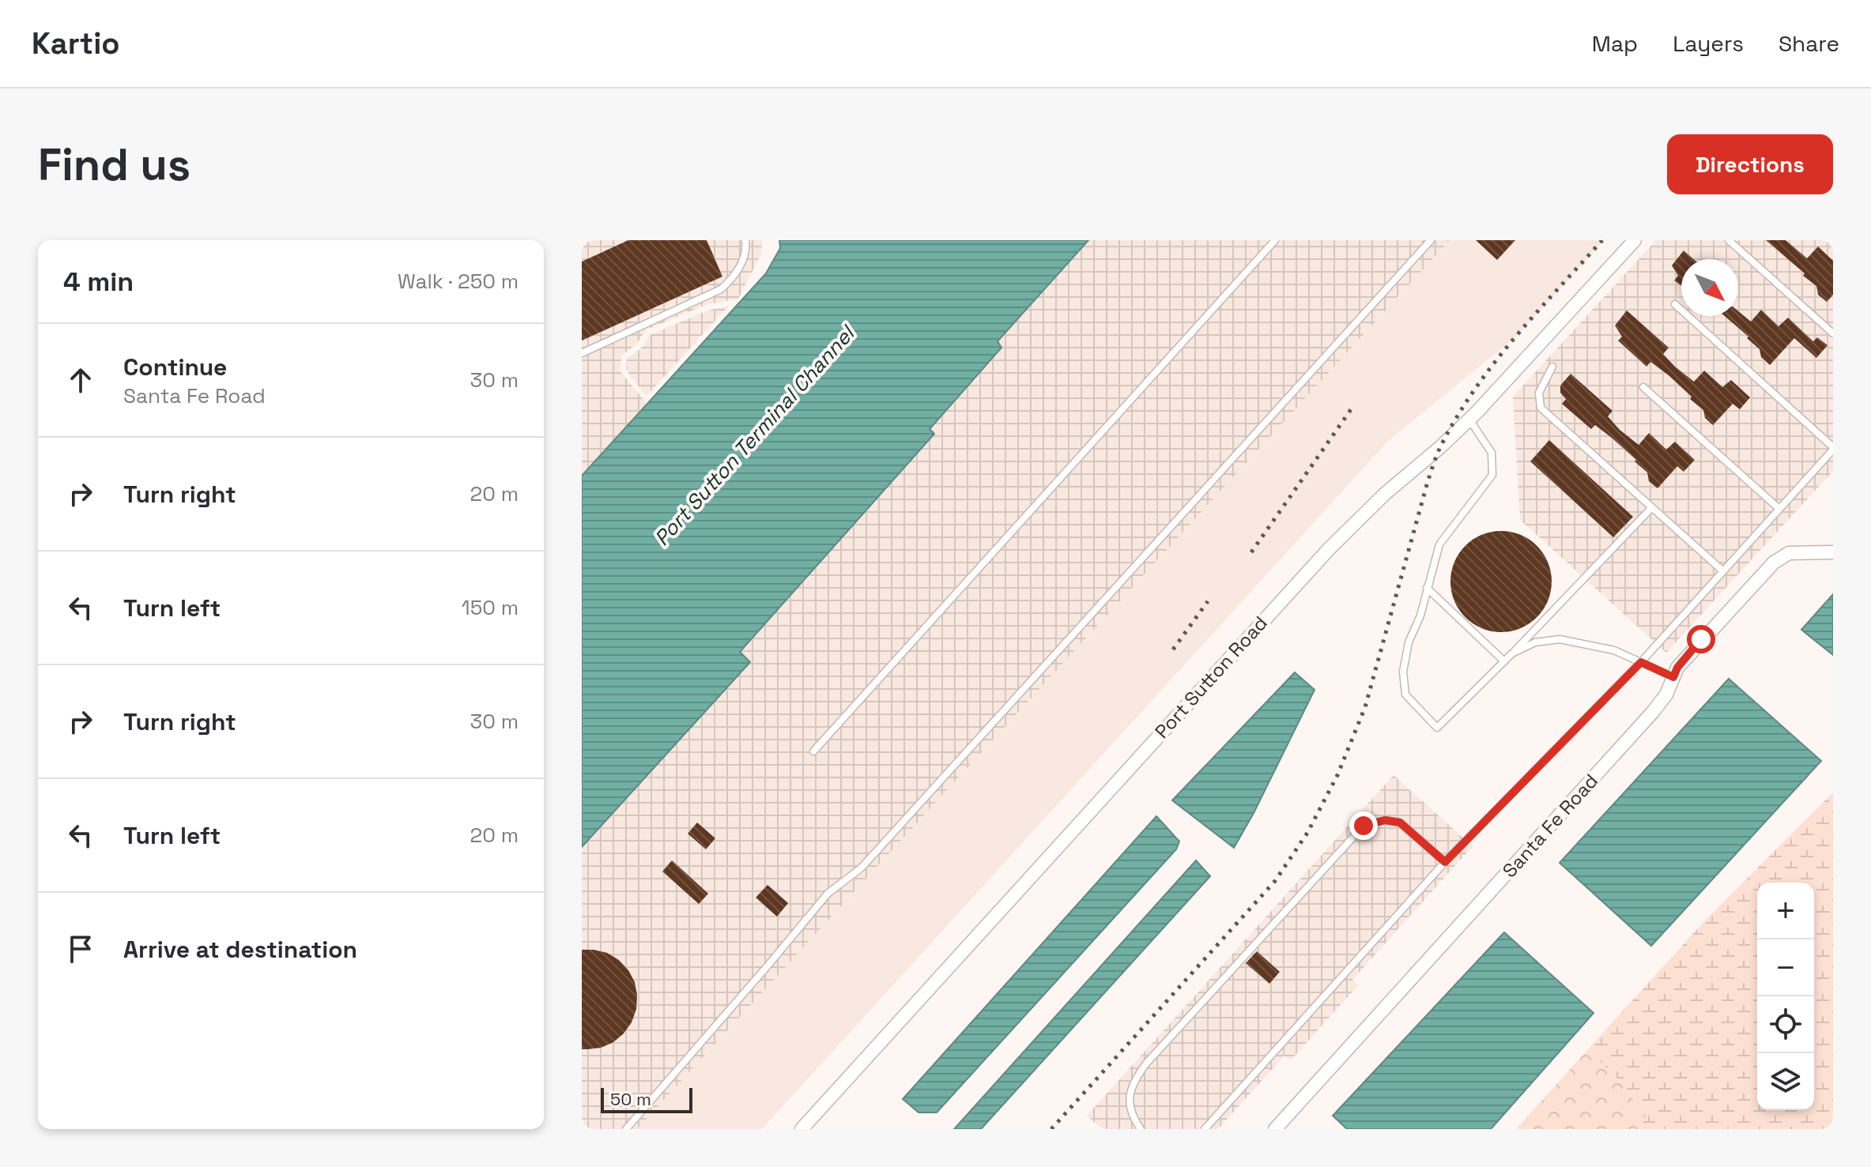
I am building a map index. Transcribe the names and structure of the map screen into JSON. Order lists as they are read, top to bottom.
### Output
{
  "streets": {
    "street": ["Port Sutton Road", "Santa Fe Road"]
  },
  "water": ["Port Sutton Terminal Channel"],
  "scale_bar": "50 m",
  "north": "bottom right",
  "page": {
    "header": "Kartio",
    "nav": ["Map", "Layers", "Share"],
    "buttons": "Directions",
    "title": "Find us",
    "heading": ["4 min", "Walk · 250 m"],
    "list": [
      ["Continue", "Santa Fe Road", "30 m"],
      ["Turn right", "20 m"],
      ["Turn left", "150 m"],
      ["Turn right", "30 m"],
      ["Turn left", "20 m"],
      "Arrive at destination"
    ],
    "map_buttons": ["+", "−"],
    "scale": "50 m"
  }
}
